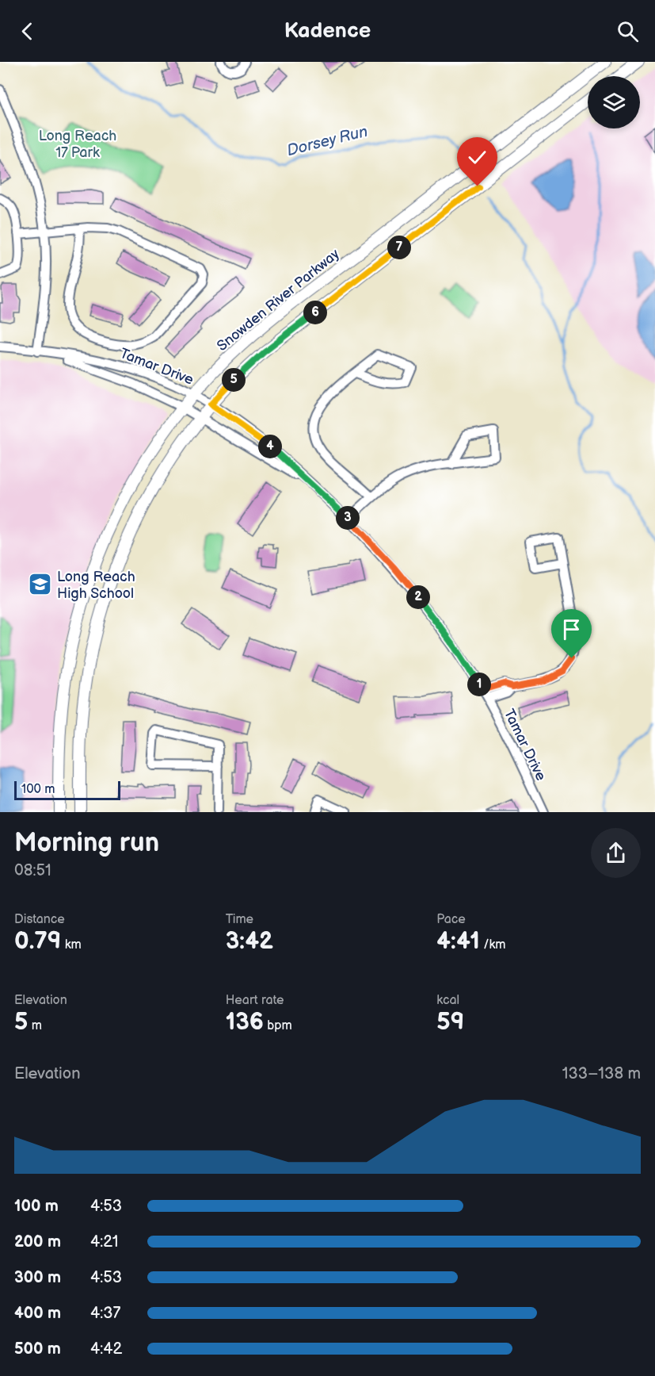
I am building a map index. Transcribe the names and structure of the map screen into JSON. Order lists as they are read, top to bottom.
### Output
{
  "streets": {
    "main road": ["Snowden River Parkway"],
    "street": ["Tamar Drive"]
  },
  "crossings": [
    ["Snowden River Parkway", "Tamar Drive"]
  ],
  "water": ["Dorsey Run"],
  "parks": ["Long Reach 17 Park"],
  "places": {
    "school or university": ["Long Reach High School"]
  },
  "scale_bar": "100 m",
  "page": {
    "header": "Kadence",
    "pins": [
      "7",
      "6",
      "5",
      "4",
      "3",
      "2",
      "1"
    ],
    "scale": "100 m",
    "heading": ["Morning run", "08:51"],
    "stats": [
      ["Distance", "0.79 km"],
      ["Time", "3:42"],
      ["Pace", "4:41 /km"],
      ["Elevation", "5 m"],
      ["Heart rate", "136 bpm"],
      ["kcal", "59"]
    ],
    "chart": ["Elevation", "133–138 m"],
    "list": [
      {
        "name": "100 m",
        "note": "4:53"
      },
      {
        "name": "200 m",
        "note": "4:21"
      },
      {
        "name": "300 m",
        "note": "4:53"
      },
      {
        "name": "400 m",
        "note": "4:37"
      },
      {
        "name": "500 m",
        "note": "4:42"
      }
    ]
  }
}
